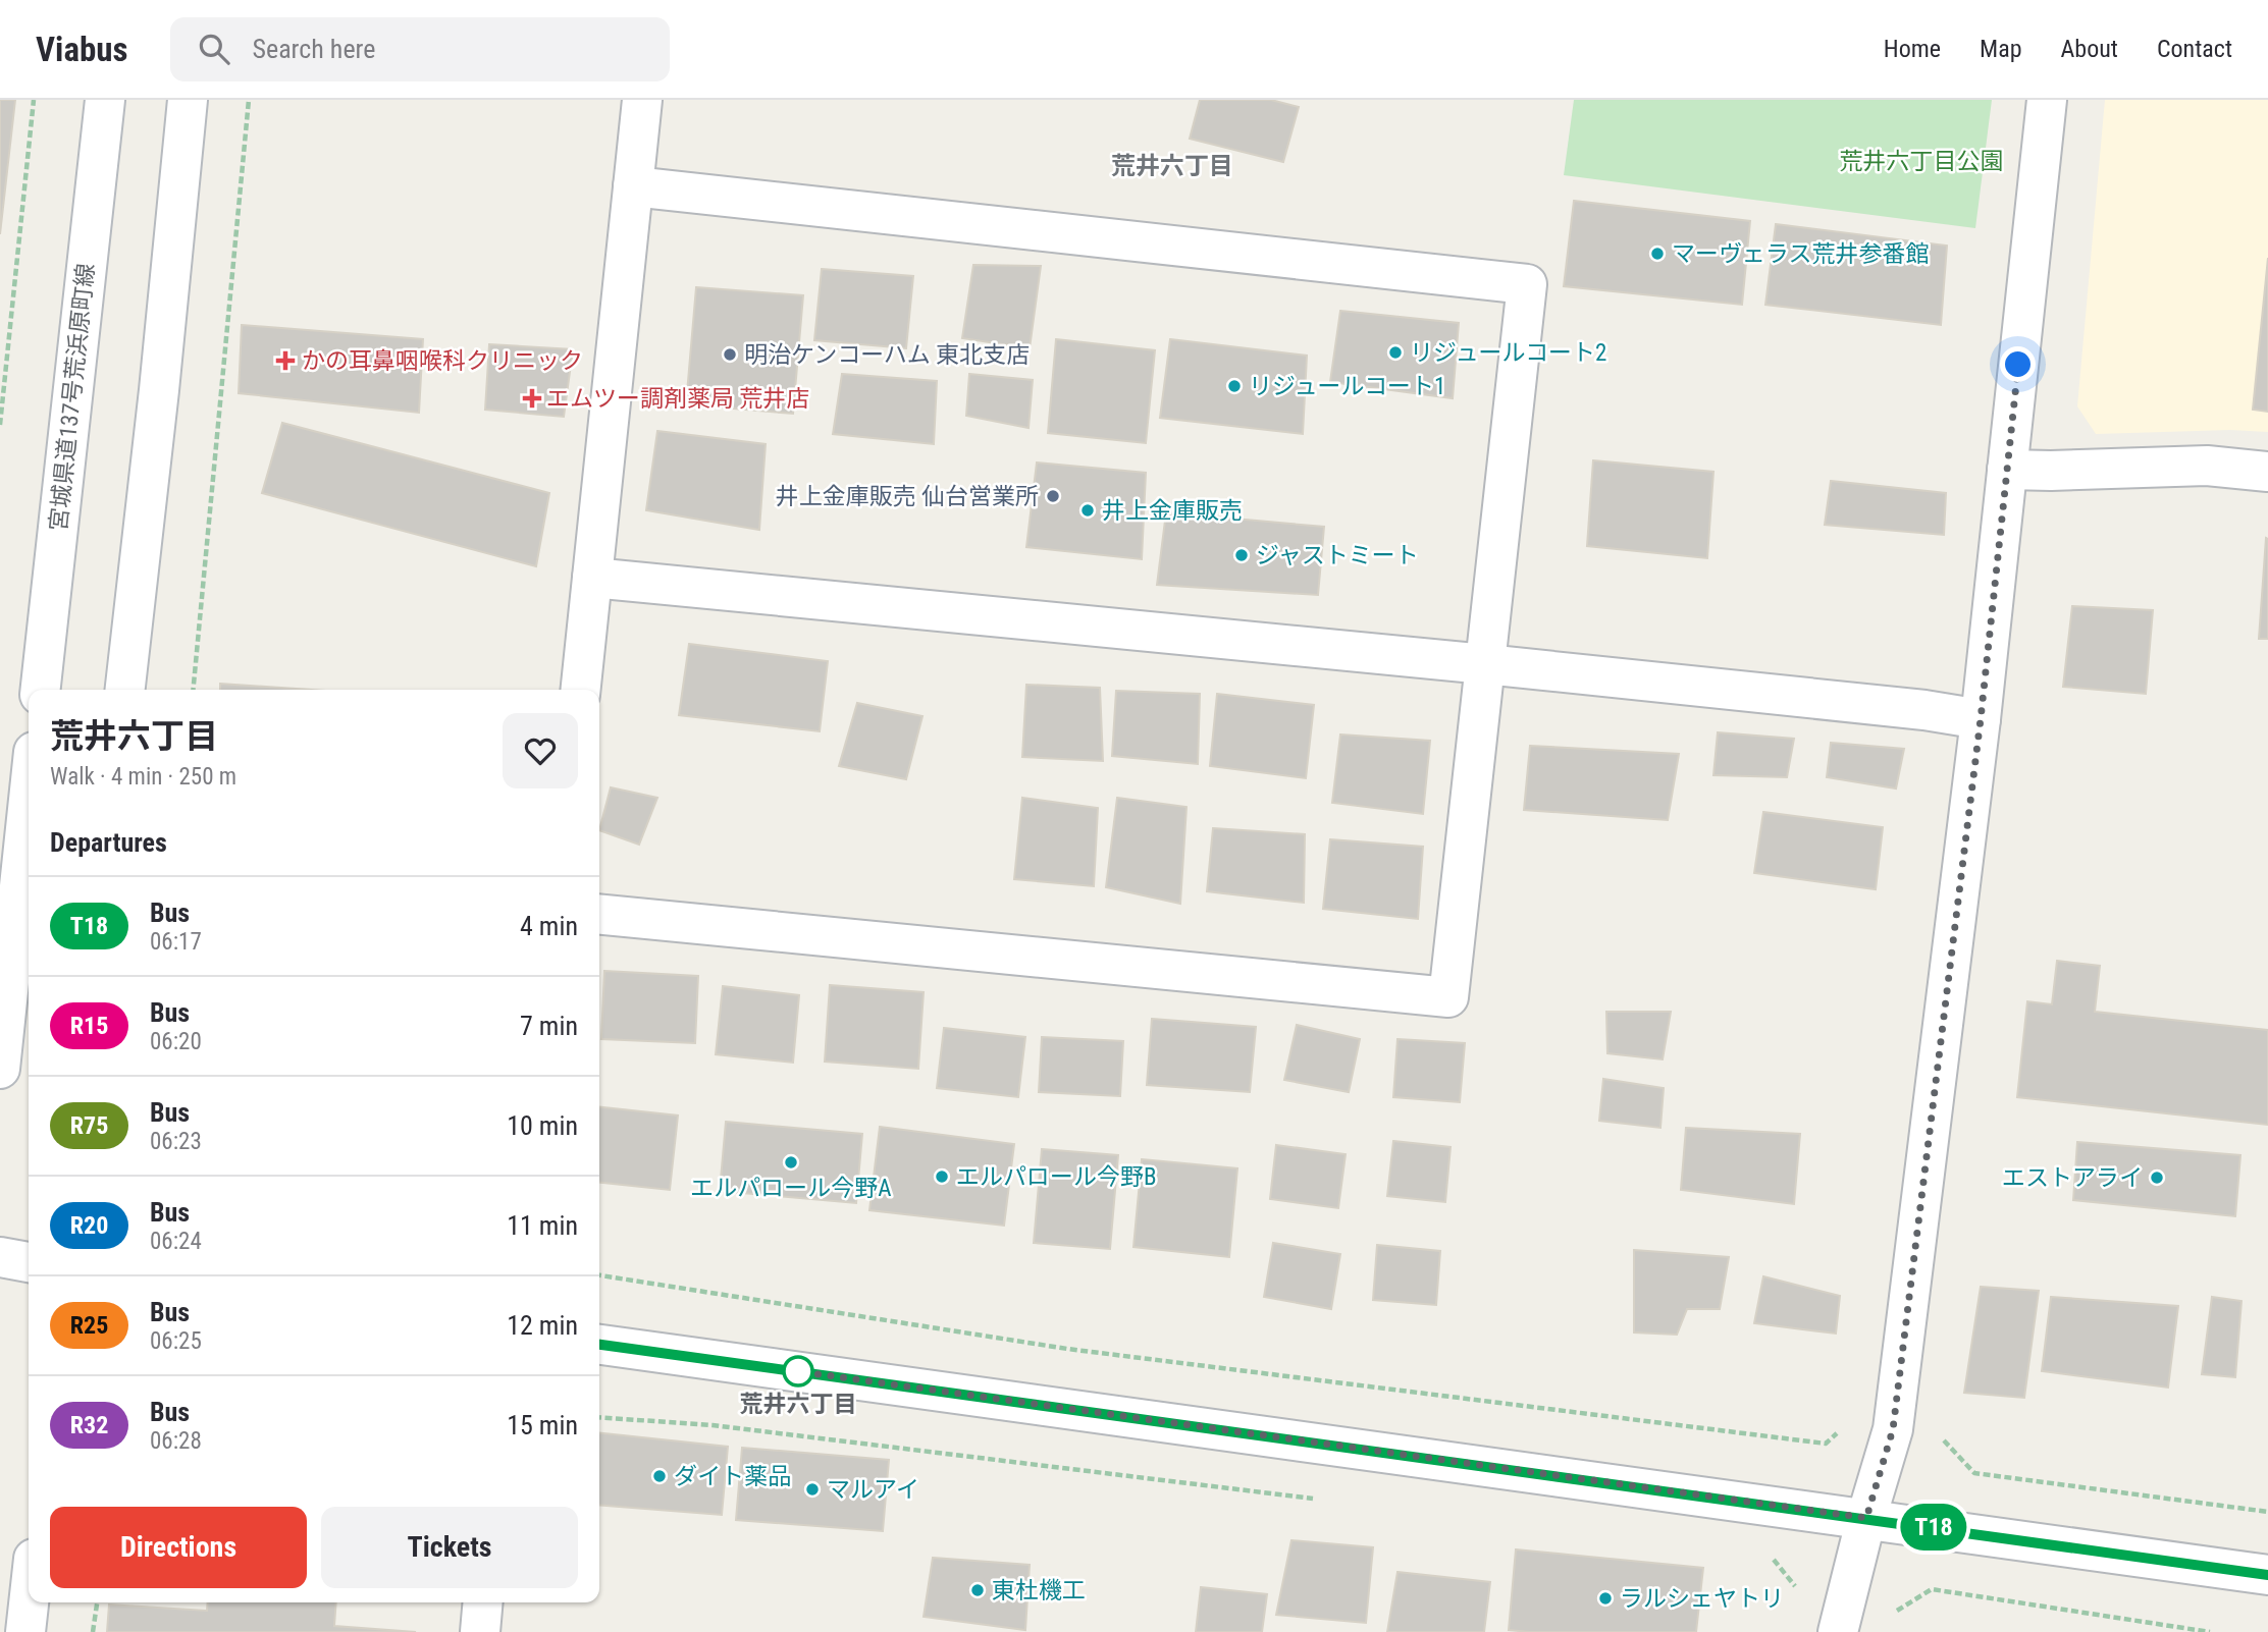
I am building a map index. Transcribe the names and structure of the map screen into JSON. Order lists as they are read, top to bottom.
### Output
{
  "streets": {
    "street": ["宮城県道137号荒浜原町線"]
  },
  "districts": ["荒井六丁目"],
  "parks": ["荒井六丁目公園"],
  "places": {
    "other": [
      "マーヴェラス荒井参番館",
      "リジュールコート2",
      "明治ケンコーハム 東北支店",
      "リジュールコート1",
      "井上金庫販売 仙台営業所",
      "井上金庫販売",
      "ジャストミート",
      "エルパロール今野A",
      "エルパロール今野B",
      "エストアライ",
      "荒井六丁目",
      "ダイト薬品",
      "マルアイ",
      "東杜機工",
      "ラルシェヤトリ"
    ],
    "health": ["かの耳鼻咽喉科クリニック", "エムツー調剤薬局 荒井店"]
  },
  "lines": ["bus line T18"],
  "page": {
    "header": "Viabus",
    "search": "Search here",
    "nav": [
      "Home",
      "Map",
      "About",
      "Contact"
    ],
    "on_map": "T18",
    "heading": [
      ["荒井六丁目", "Walk · 4 min · 250 m"],
      "Departures"
    ],
    "list": [
      {
        "mark": "T18",
        "name": "Bus",
        "note": "06:17",
        "value": "4 min"
      },
      {
        "mark": "R15",
        "name": "Bus",
        "note": "06:20",
        "value": "7 min"
      },
      {
        "mark": "R75",
        "name": "Bus",
        "note": "06:23",
        "value": "10 min"
      },
      {
        "mark": "R20",
        "name": "Bus",
        "note": "06:24",
        "value": "11 min"
      },
      {
        "mark": "R25",
        "name": "Bus",
        "note": "06:25",
        "value": "12 min"
      },
      {
        "mark": "R32",
        "name": "Bus",
        "note": "06:28",
        "value": "15 min"
      }
    ],
    "buttons": ["Directions", "Tickets"]
  }
}
